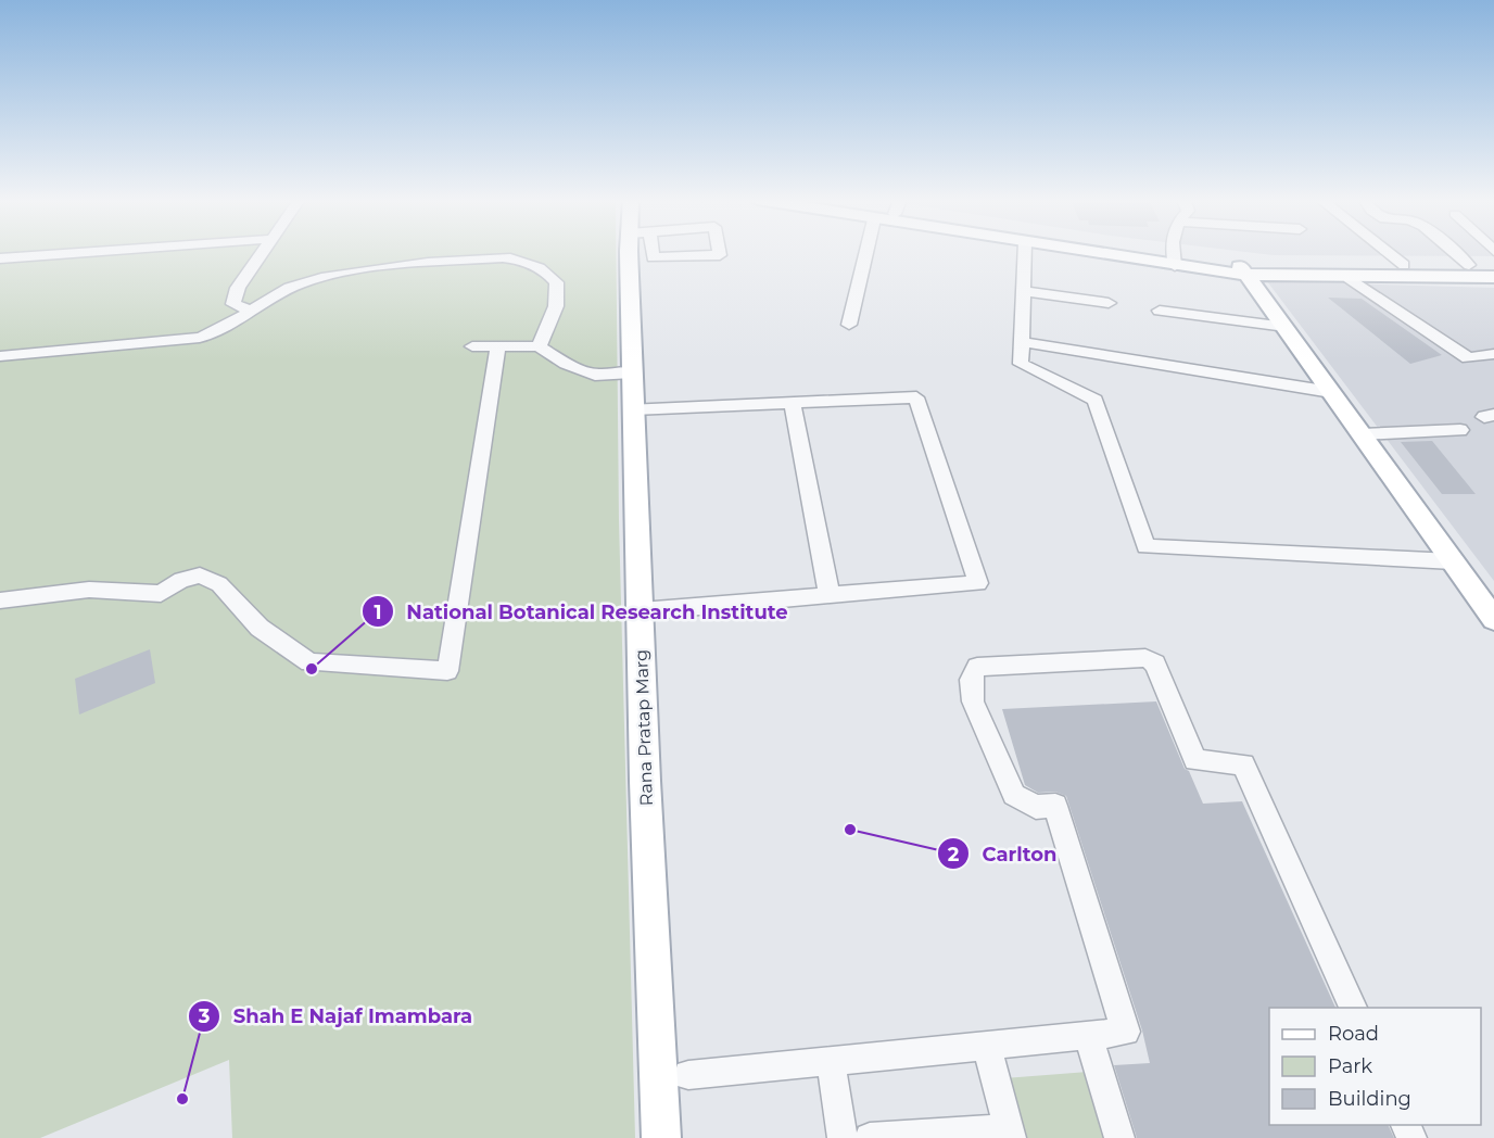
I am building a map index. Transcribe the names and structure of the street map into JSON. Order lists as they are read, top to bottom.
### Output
{
  "streets": {
    "main road": ["Rana Pratap Marg"]
  },
  "places": ["National Botanical Research Institute", "Carlton", "Shah E Najaf Imambara"],
  "legend": ["Road", "Park", "Building"]
}
